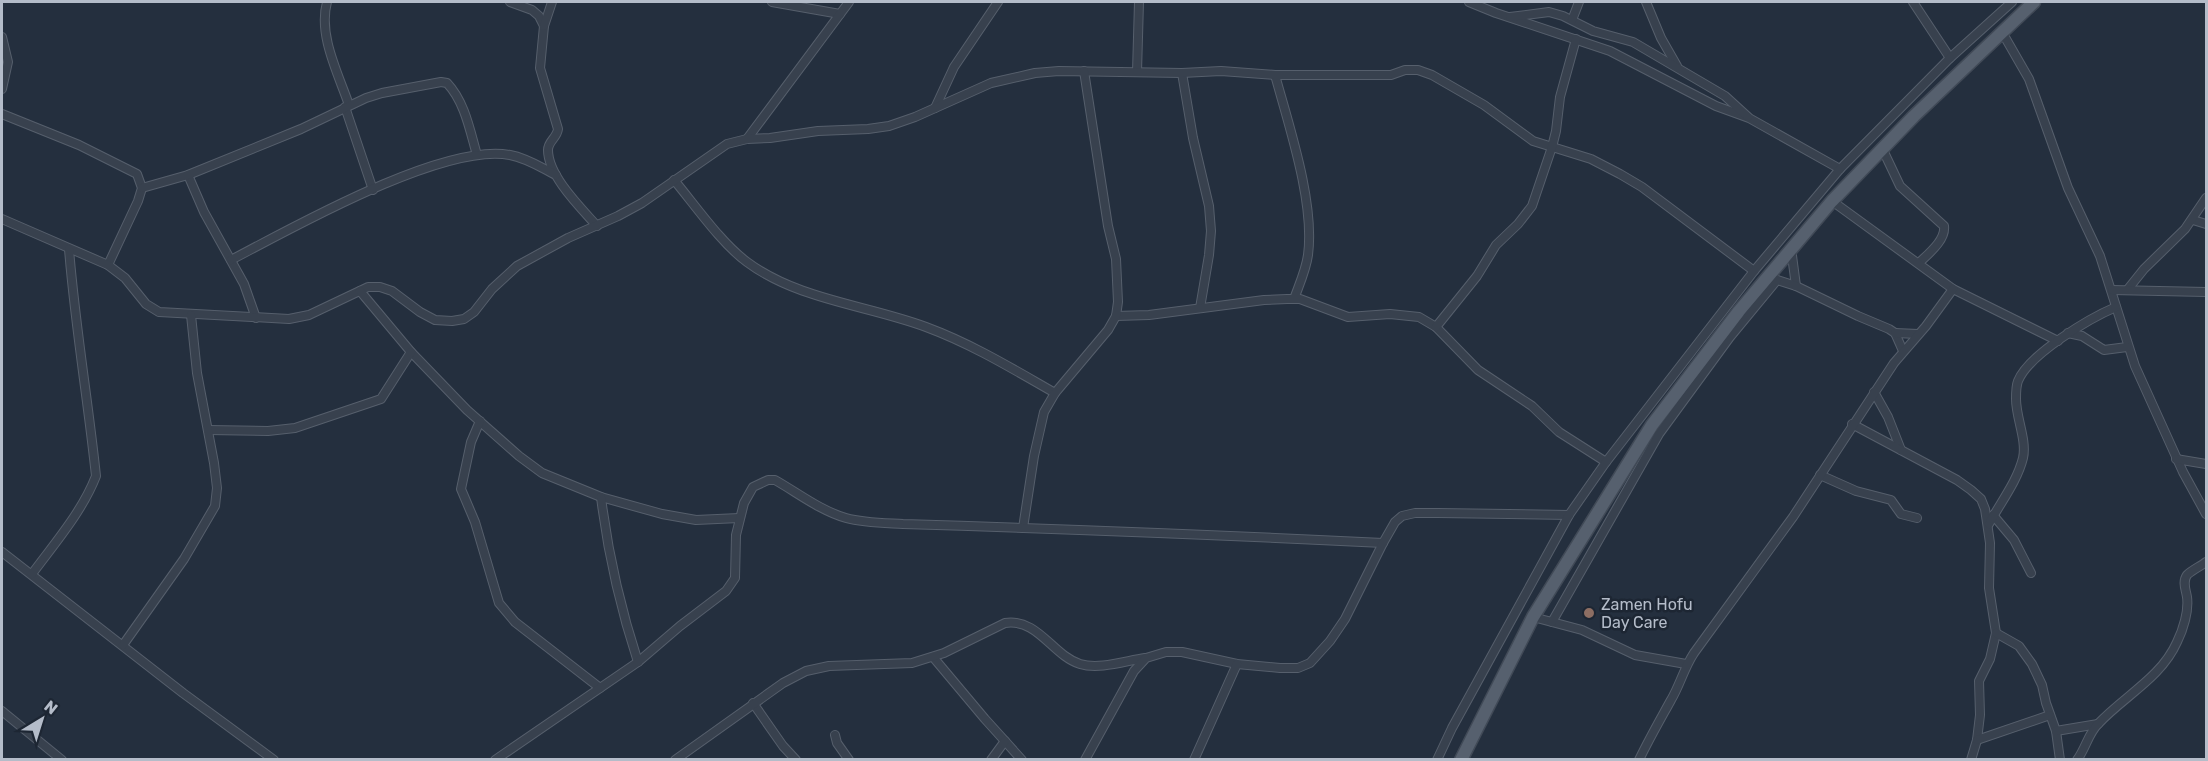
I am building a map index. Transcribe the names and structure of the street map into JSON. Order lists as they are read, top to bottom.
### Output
{
  "places": ["Zamen Hofu Day Care"],
  "north": "top right"
}
